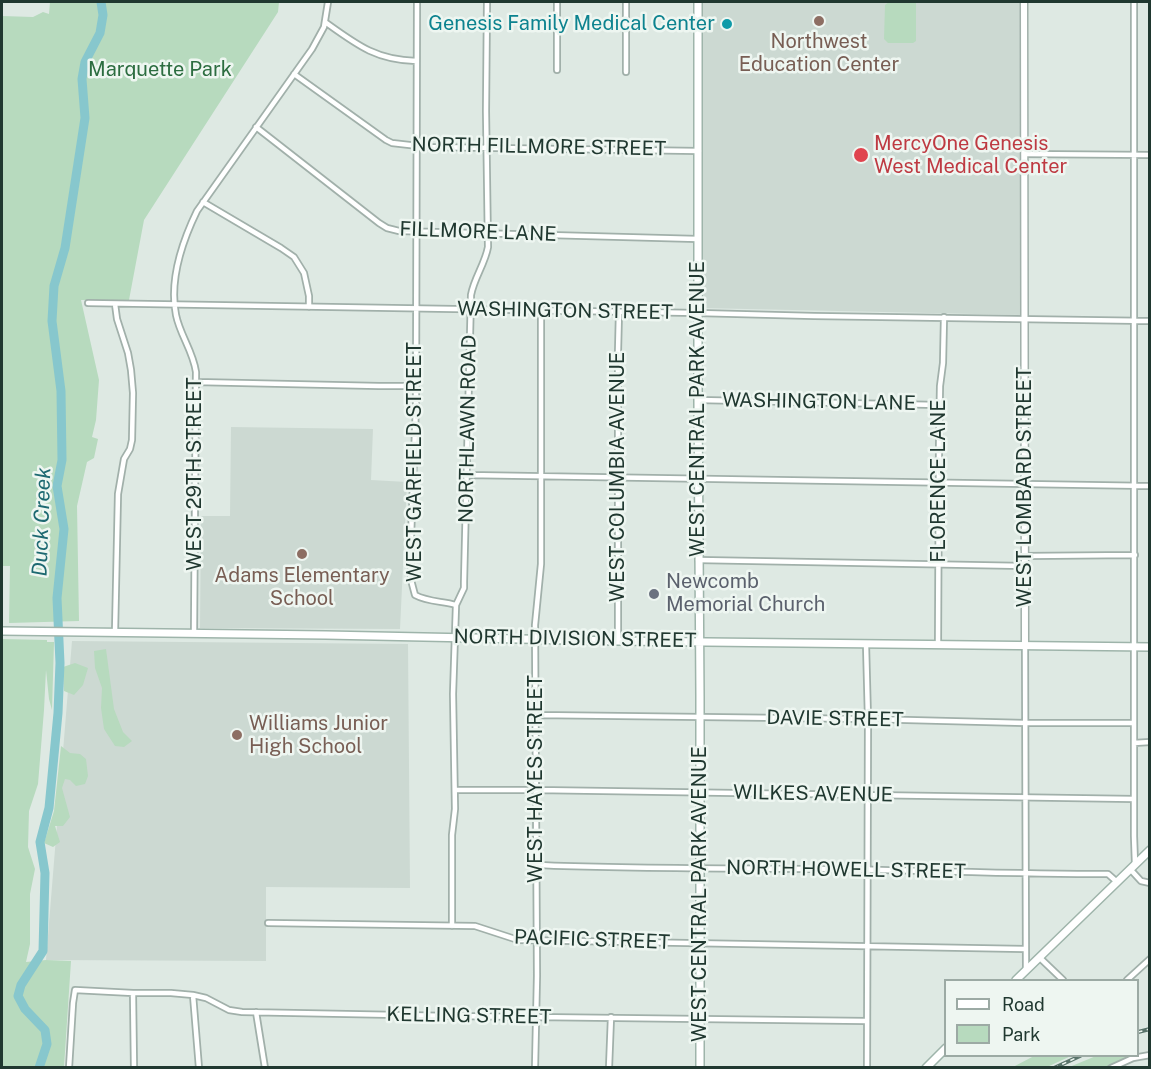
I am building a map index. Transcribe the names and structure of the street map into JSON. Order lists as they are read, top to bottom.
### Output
{
  "streets": {
    "main road": ["WEST CENTRAL PARK AVENUE", "NORTH DIVISION STREET"],
    "street": [
      "NORTH FILLMORE STREET",
      "FILLMORE LANE",
      "WASHINGTON STREET",
      "WASHINGTON LANE",
      "NORTHLAWN ROAD",
      "WEST GARFIELD STREET",
      "WEST 29TH STREET",
      "WEST COLUMBIA AVENUE",
      "FLORENCE LANE",
      "WEST LOMBARD STREET",
      "DAVIE STREET",
      "WEST HAYES STREET",
      "WILKES AVENUE",
      "NORTH HOWELL STREET",
      "PACIFIC STREET",
      "KELLING STREET"
    ]
  },
  "crossings": [
    ["NORTH FILLMORE STREET", "WEST CENTRAL PARK AVENUE"],
    ["NORTH FILLMORE STREET", "NORTHLAWN ROAD"],
    ["NORTH FILLMORE STREET", "WEST GARFIELD STREET"],
    ["NORTH FILLMORE STREET", "WEST 29TH STREET"],
    ["FILLMORE LANE", "WEST CENTRAL PARK AVENUE"],
    ["FILLMORE LANE", "NORTHLAWN ROAD"],
    ["FILLMORE LANE", "WEST GARFIELD STREET"],
    ["FILLMORE LANE", "WEST 29TH STREET"],
    ["WASHINGTON STREET", "WEST CENTRAL PARK AVENUE"],
    ["WASHINGTON STREET", "NORTHLAWN ROAD"],
    ["WASHINGTON STREET", "WEST GARFIELD STREET"],
    ["WASHINGTON STREET", "WEST 29TH STREET"],
    ["WASHINGTON STREET", "WEST COLUMBIA AVENUE"],
    ["WASHINGTON STREET", "FLORENCE LANE"],
    ["WASHINGTON STREET", "WEST LOMBARD STREET"],
    ["WASHINGTON STREET", "WEST HAYES STREET"],
    ["WASHINGTON LANE", "WEST CENTRAL PARK AVENUE"],
    ["WASHINGTON LANE", "FLORENCE LANE"],
    ["WEST CENTRAL PARK AVENUE", "NORTH DIVISION STREET"],
    ["WEST CENTRAL PARK AVENUE", "DAVIE STREET"],
    ["WEST CENTRAL PARK AVENUE", "WILKES AVENUE"],
    ["WEST CENTRAL PARK AVENUE", "NORTH HOWELL STREET"],
    ["WEST CENTRAL PARK AVENUE", "PACIFIC STREET"],
    ["WEST CENTRAL PARK AVENUE", "KELLING STREET"],
    ["NORTHLAWN ROAD", "WEST GARFIELD STREET"],
    ["WEST 29TH STREET", "NORTH DIVISION STREET"],
    ["WEST COLUMBIA AVENUE", "NORTH DIVISION STREET"],
    ["FLORENCE LANE", "NORTH DIVISION STREET"],
    ["WEST LOMBARD STREET", "NORTH DIVISION STREET"],
    ["WEST LOMBARD STREET", "DAVIE STREET"],
    ["WEST LOMBARD STREET", "WILKES AVENUE"],
    ["WEST LOMBARD STREET", "NORTH HOWELL STREET"],
    ["WEST LOMBARD STREET", "PACIFIC STREET"],
    ["NORTH DIVISION STREET", "WEST HAYES STREET"],
    ["DAVIE STREET", "WEST HAYES STREET"],
    ["WEST HAYES STREET", "WILKES AVENUE"],
    ["WEST HAYES STREET", "NORTH HOWELL STREET"],
    ["WEST HAYES STREET", "PACIFIC STREET"],
    ["WEST HAYES STREET", "KELLING STREET"]
  ],
  "water": ["Duck Creek"],
  "parks": ["Marquette Park"],
  "places": [
    "Northwest Education Center",
    "Genesis Family Medical Center",
    "MercyOne Genesis West Medical Center",
    "Adams Elementary School",
    "Newcomb Memorial Church",
    "Williams Junior High School"
  ],
  "legend": ["Road", "Park"]
}
